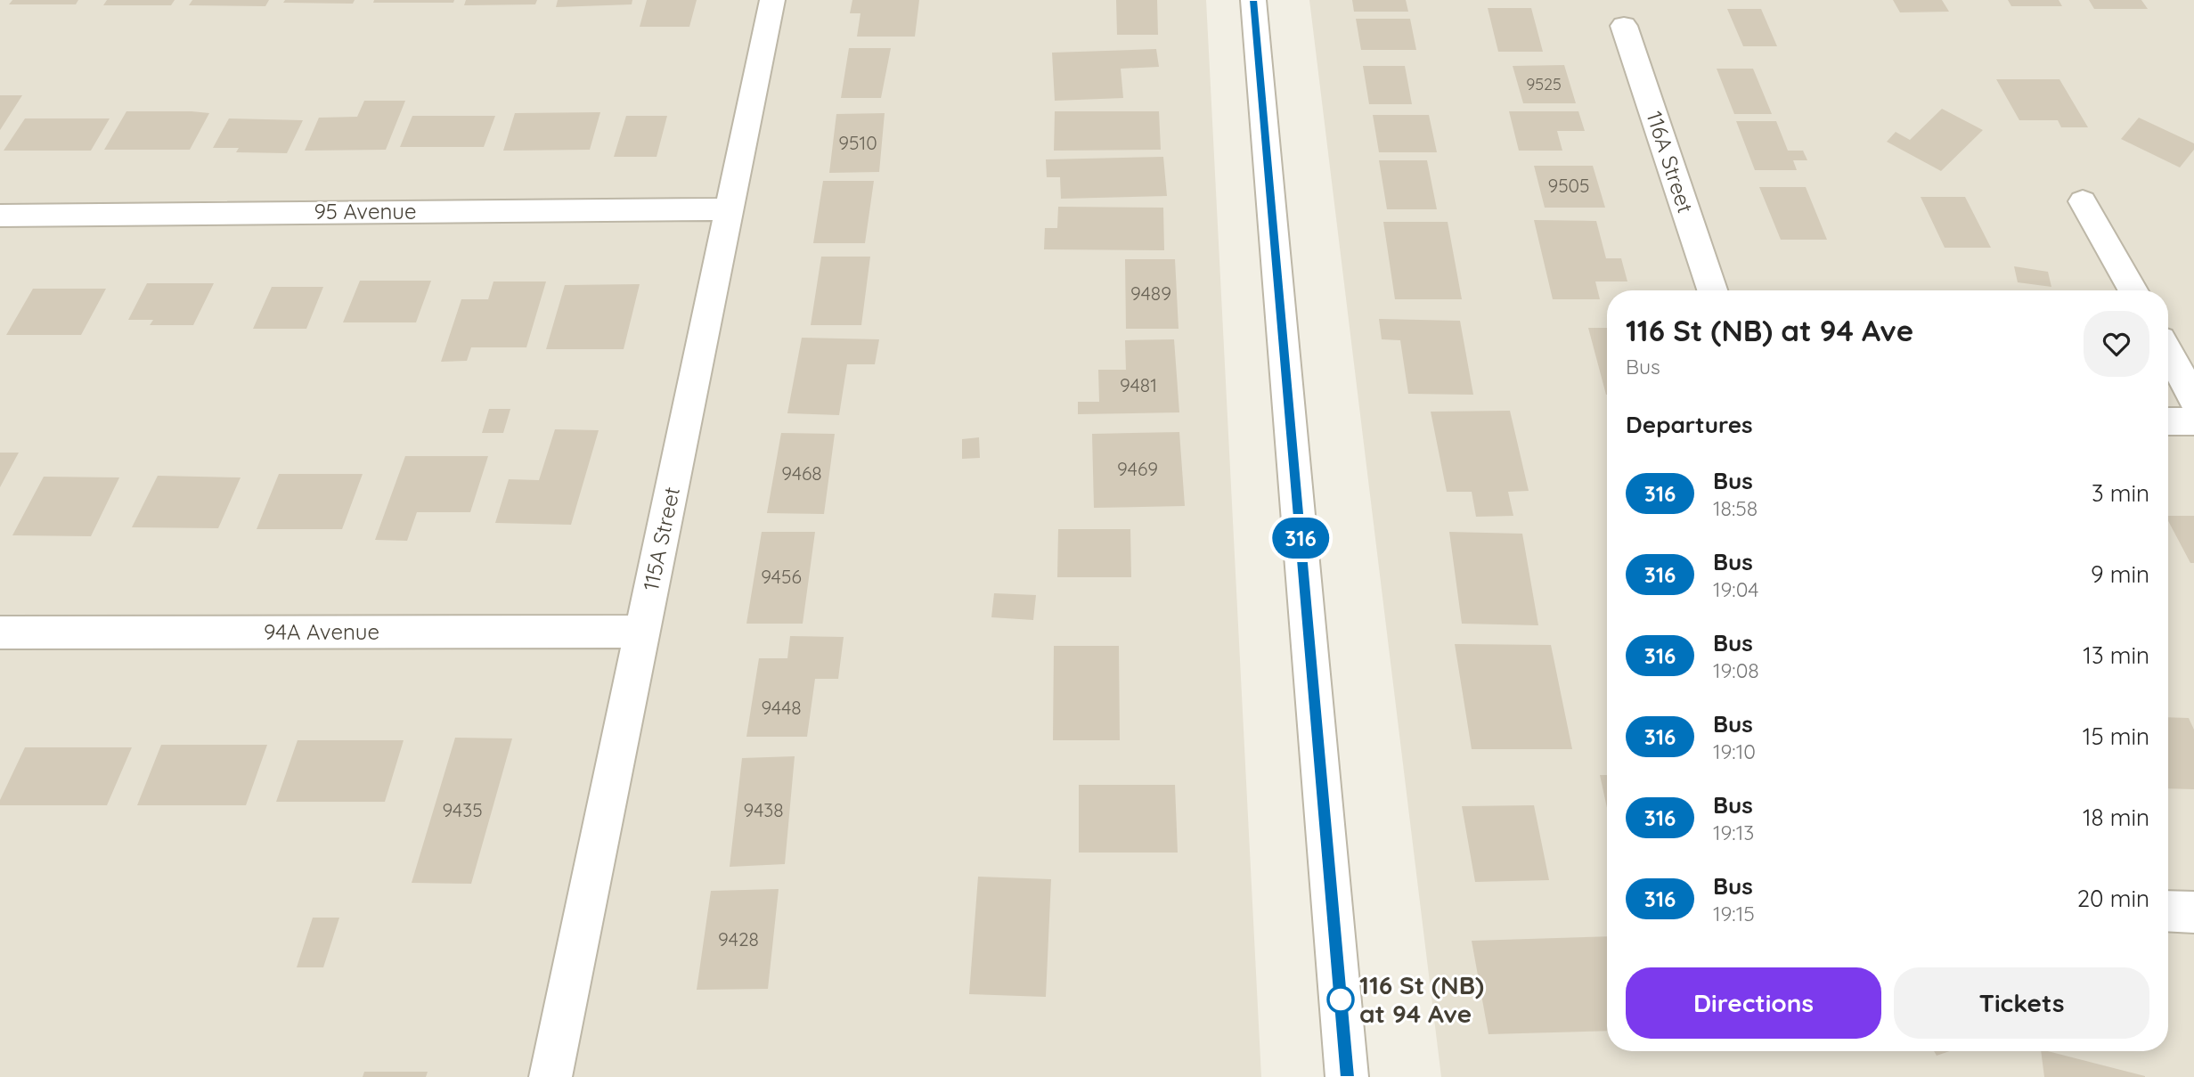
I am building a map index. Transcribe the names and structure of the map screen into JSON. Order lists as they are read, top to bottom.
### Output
{
  "streets": {
    "street": [
      "116A Street",
      "95 Avenue",
      "115A Street",
      "94A Avenue"
    ]
  },
  "crossings": [
    ["95 Avenue", "115A Street"],
    ["115A Street", "94A Avenue"]
  ],
  "places": ["116 St (NB) at 94 Ave"],
  "lines": ["bus line 316"],
  "house_numbers": [
    "9525",
    "9510",
    "9505",
    "9489",
    "9481",
    "9469",
    "9468",
    "9456",
    "9448",
    "9435",
    "9438",
    "9428"
  ],
  "page": {
    "on_map": "316",
    "heading": [
      ["116 St (NB) at 94 Ave", "Bus"],
      "Departures"
    ],
    "list": [
      {
        "mark": "316",
        "name": "Bus",
        "note": "18:58",
        "value": "3 min"
      },
      {
        "mark": "316",
        "name": "Bus",
        "note": "19:04",
        "value": "9 min"
      },
      {
        "mark": "316",
        "name": "Bus",
        "note": "19:08",
        "value": "13 min"
      },
      {
        "mark": "316",
        "name": "Bus",
        "note": "19:10",
        "value": "15 min"
      },
      {
        "mark": "316",
        "name": "Bus",
        "note": "19:13",
        "value": "18 min"
      },
      {
        "mark": "316",
        "name": "Bus",
        "note": "19:15",
        "value": "20 min"
      }
    ],
    "buttons": ["Directions", "Tickets"]
  }
}
